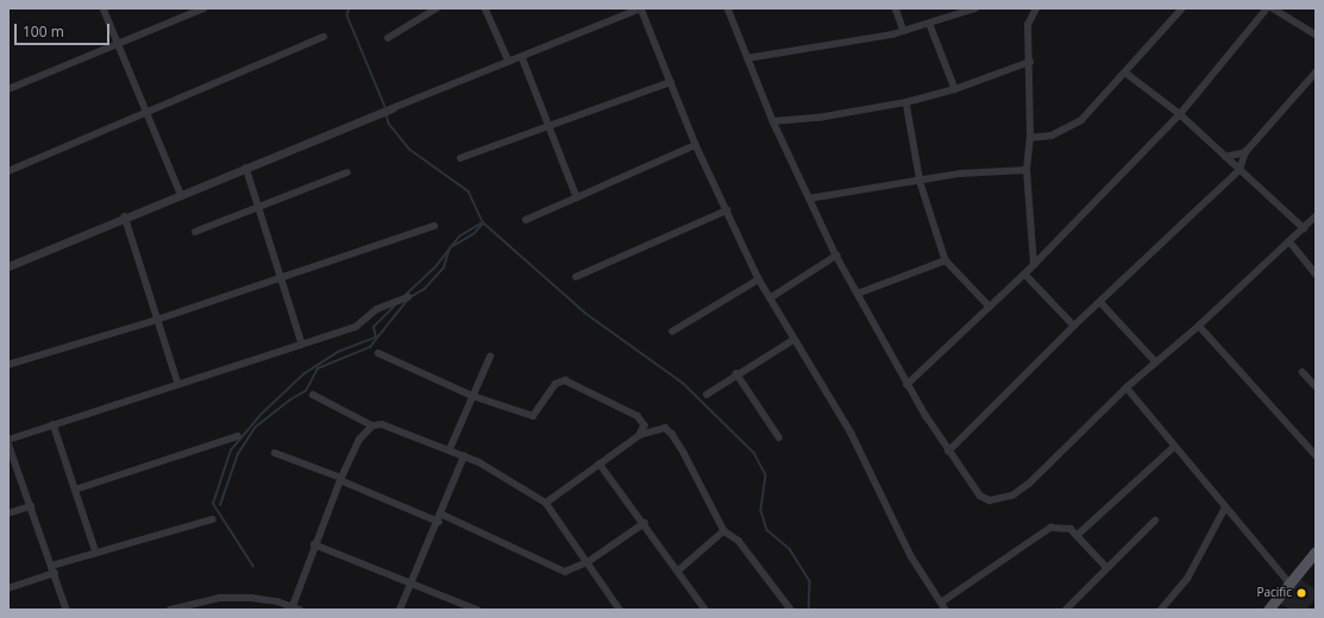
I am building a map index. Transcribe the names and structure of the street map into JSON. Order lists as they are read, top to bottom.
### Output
{
  "places": ["Pacific"],
  "scale_bar": "100 m"
}
